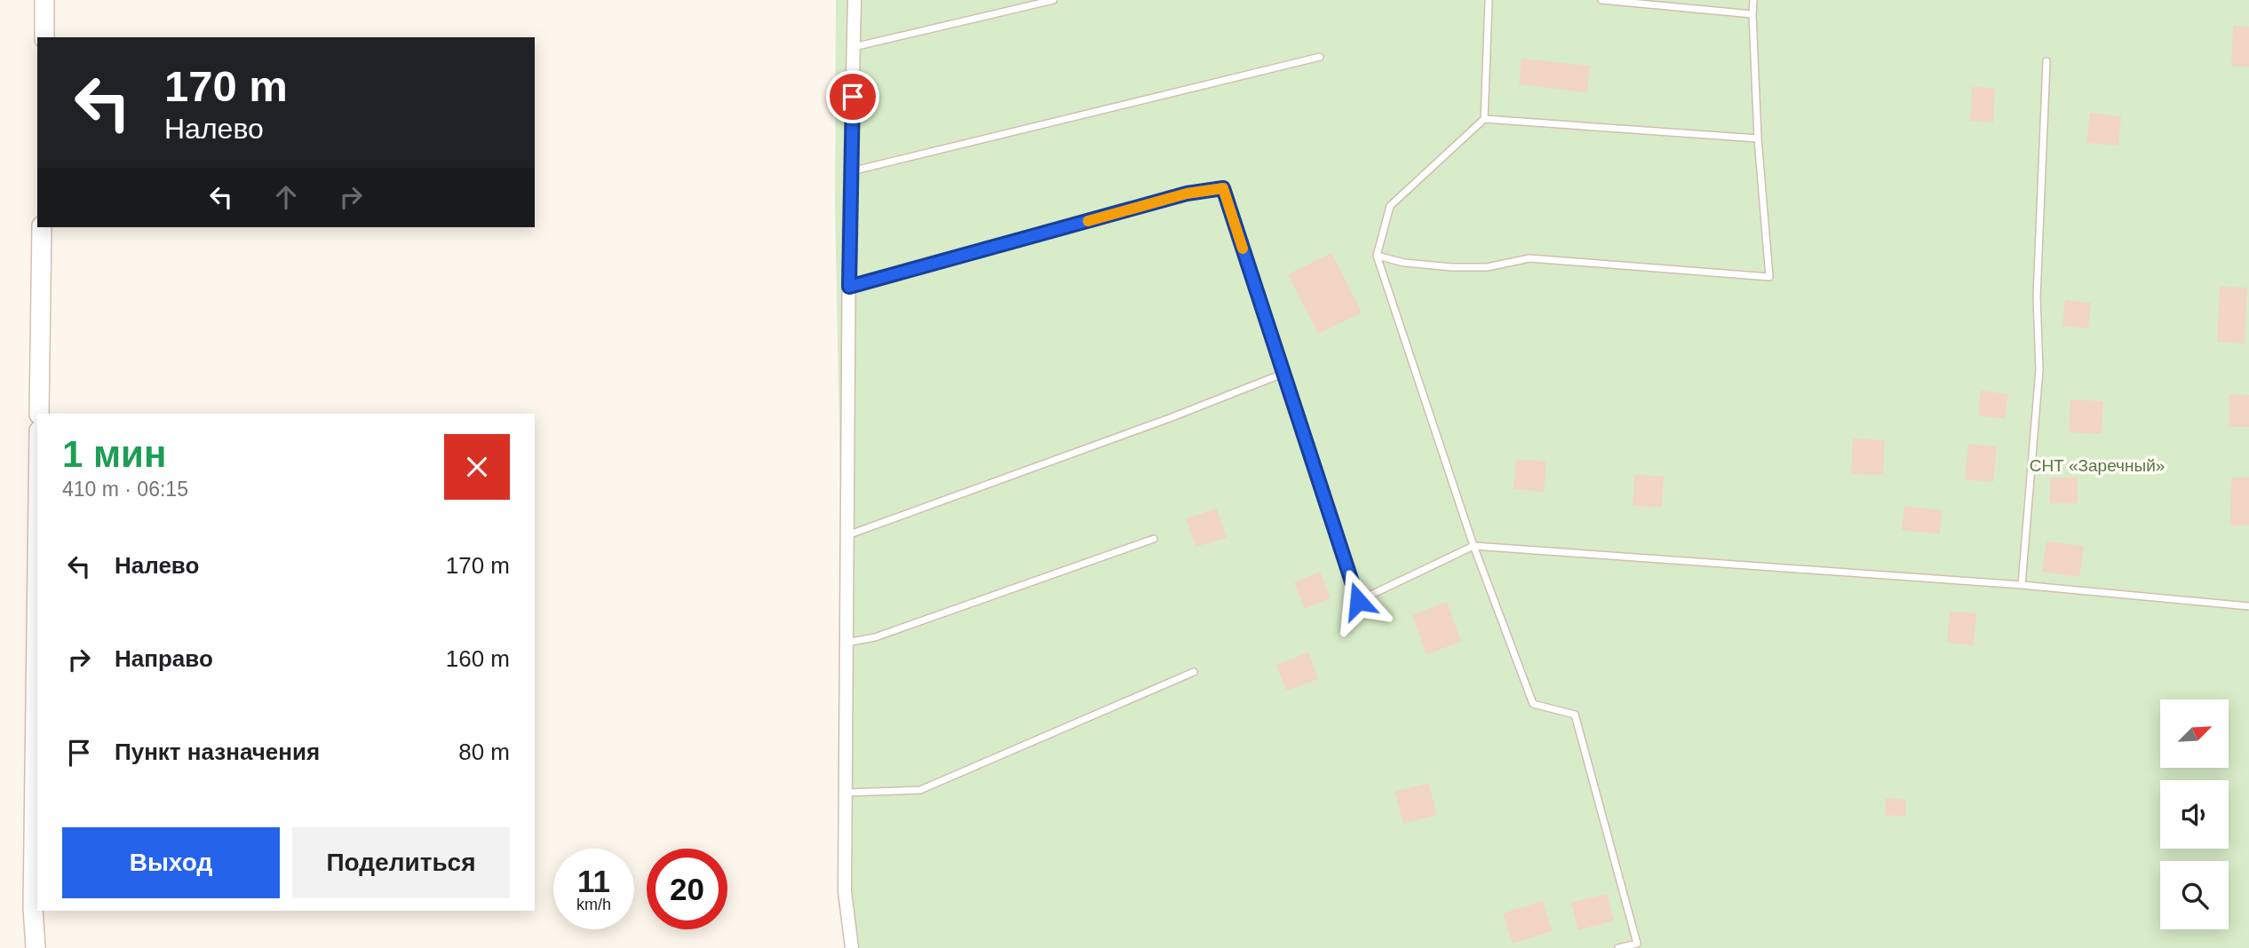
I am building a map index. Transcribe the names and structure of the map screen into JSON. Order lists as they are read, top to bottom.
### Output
{
  "parks": ["СНТ «Заречный»"],
  "north": "top right",
  "page": {
    "turn": ["170 m", "Налево"],
    "heading": ["1 мин", "410 m · 06:15"],
    "list": [
      {
        "name": "Налево",
        "value": "170 m"
      },
      {
        "name": "Направо",
        "value": "160 m"
      },
      {
        "name": "Пункт назначения",
        "value": "80 m"
      }
    ],
    "buttons": ["Выход", "Поделиться"],
    "speed": "11 km/h",
    "limit": "20"
  }
}
